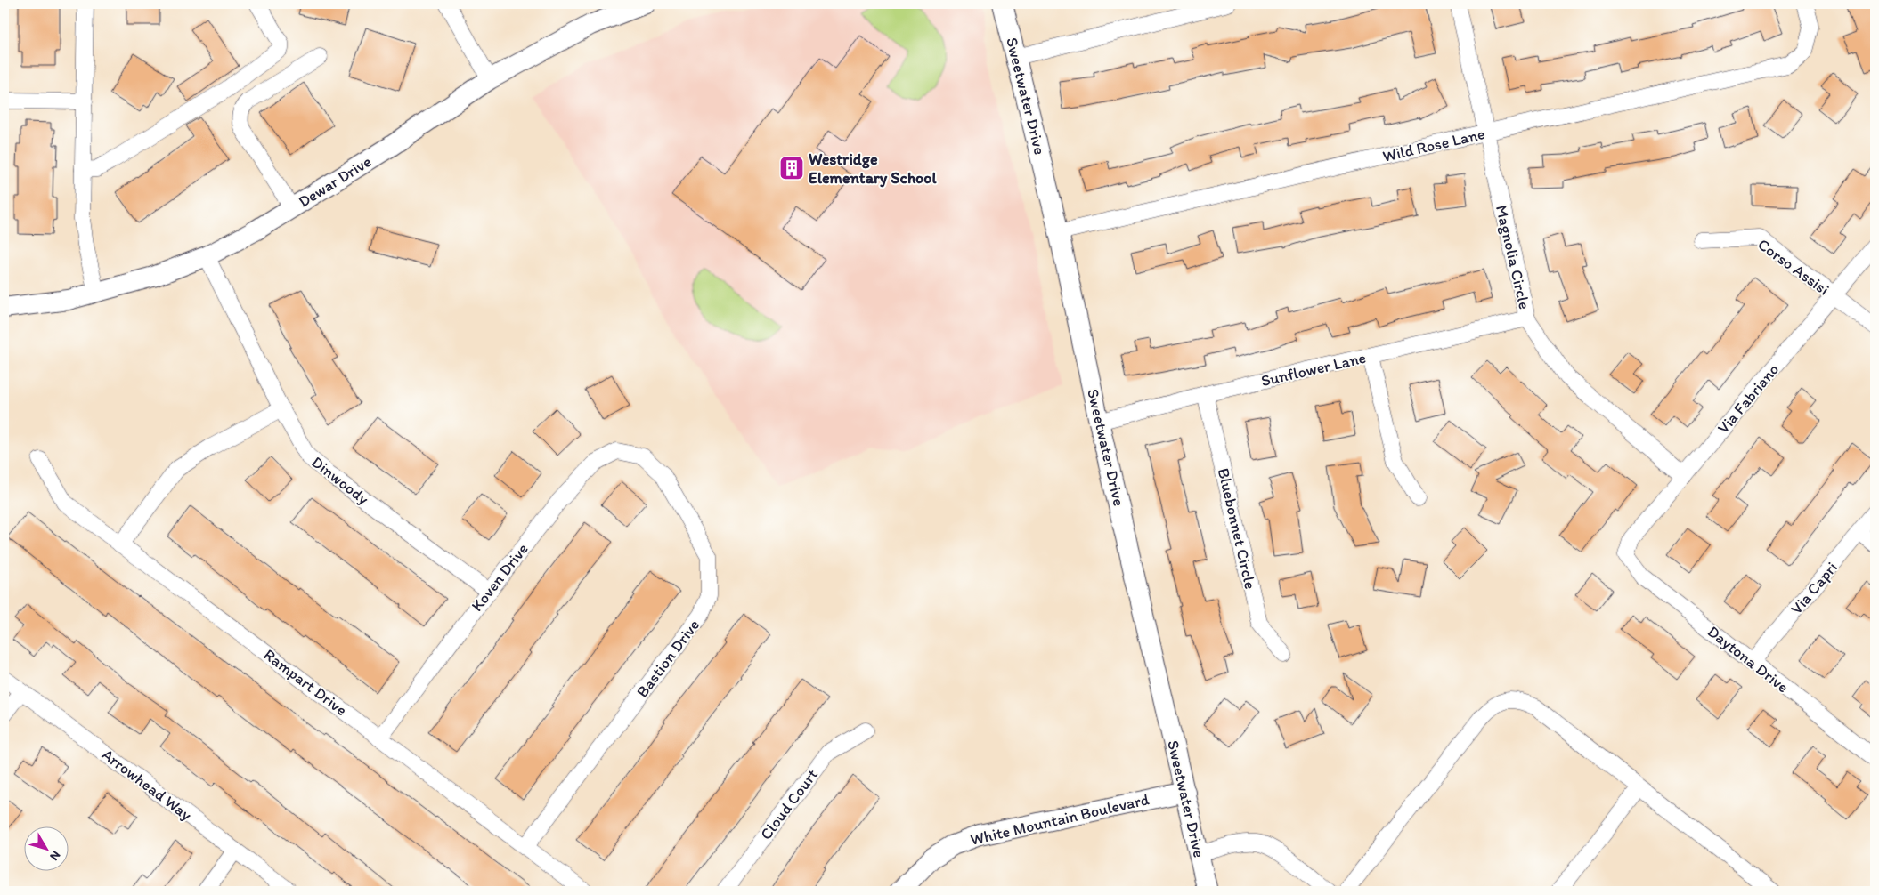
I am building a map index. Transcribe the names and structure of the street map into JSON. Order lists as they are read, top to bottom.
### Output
{
  "streets": {
    "street": [
      "Sweetwater Drive",
      "Wild Rose Lane",
      "Dewar Drive",
      "Magnolia Circle",
      "Corso Assisi",
      "Sunflower Lane",
      "Via Fabriano",
      "Dinwoody",
      "Bluebonnet Circle",
      "Koven Drive",
      "Via Capri",
      "Bastion Drive",
      "Daytona Drive",
      "Rampart Drive",
      "Arrowhead Way",
      "Cloud Court",
      "White Mountain Boulevard"
    ]
  },
  "crossings": [
    ["Sweetwater Drive", "Wild Rose Lane"],
    ["Sweetwater Drive", "Sunflower Lane"],
    ["Sweetwater Drive", "White Mountain Boulevard"],
    ["Wild Rose Lane", "Magnolia Circle"],
    ["Dewar Drive", "Dinwoody"],
    ["Magnolia Circle", "Sunflower Lane"],
    ["Magnolia Circle", "Via Fabriano"],
    ["Corso Assisi", "Via Fabriano"],
    ["Sunflower Lane", "Bluebonnet Circle"],
    ["Via Fabriano", "Daytona Drive"],
    ["Dinwoody", "Koven Drive"],
    ["Koven Drive", "Bastion Drive"],
    ["Koven Drive", "Rampart Drive"],
    ["Via Capri", "Daytona Drive"],
    ["Bastion Drive", "Rampart Drive"]
  ],
  "places": {
    "building": ["Westridge Elementary School"]
  },
  "north": "bottom right"
}
